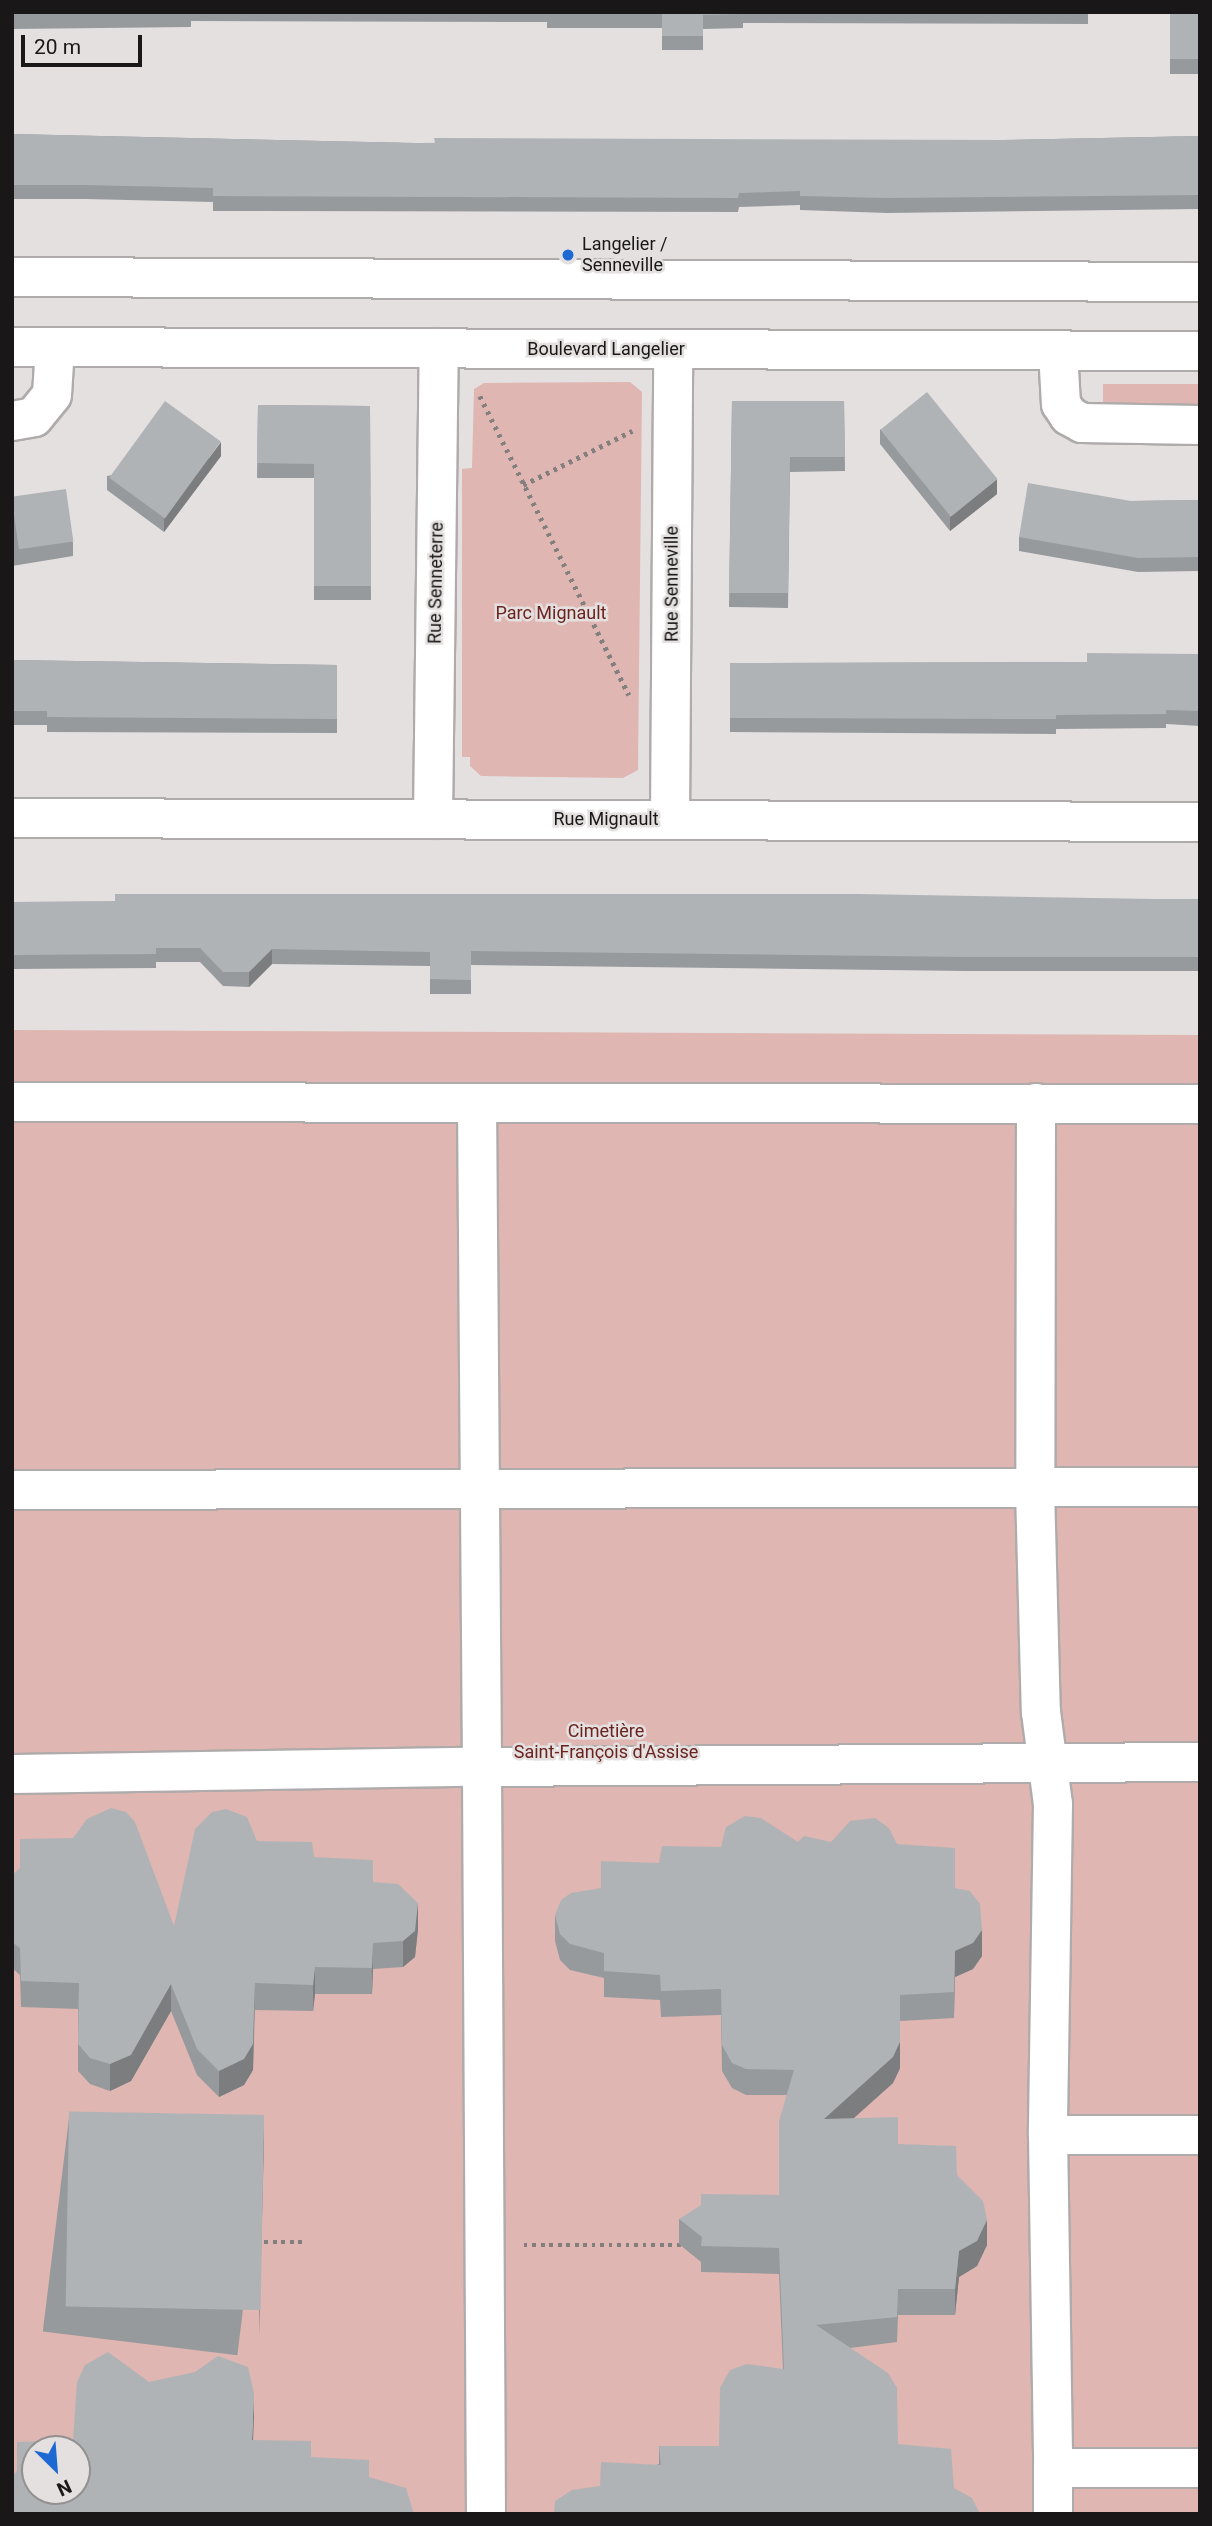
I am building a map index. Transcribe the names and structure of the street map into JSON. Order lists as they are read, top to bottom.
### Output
{
  "streets": {
    "street": [
      "Boulevard Langelier",
      "Rue Senneterre",
      "Rue Senneville",
      "Rue Mignault"
    ]
  },
  "crossings": [
    ["Boulevard Langelier", "Rue Senneterre"],
    ["Boulevard Langelier", "Rue Senneville"],
    ["Rue Senneterre", "Rue Mignault"],
    ["Rue Senneville", "Rue Mignault"]
  ],
  "parks": ["Parc Mignault", "Cimetière Saint-François d'Assise"],
  "places": ["Langelier / Senneville"],
  "scale_bar": "20 m",
  "north": "bottom right"
}
